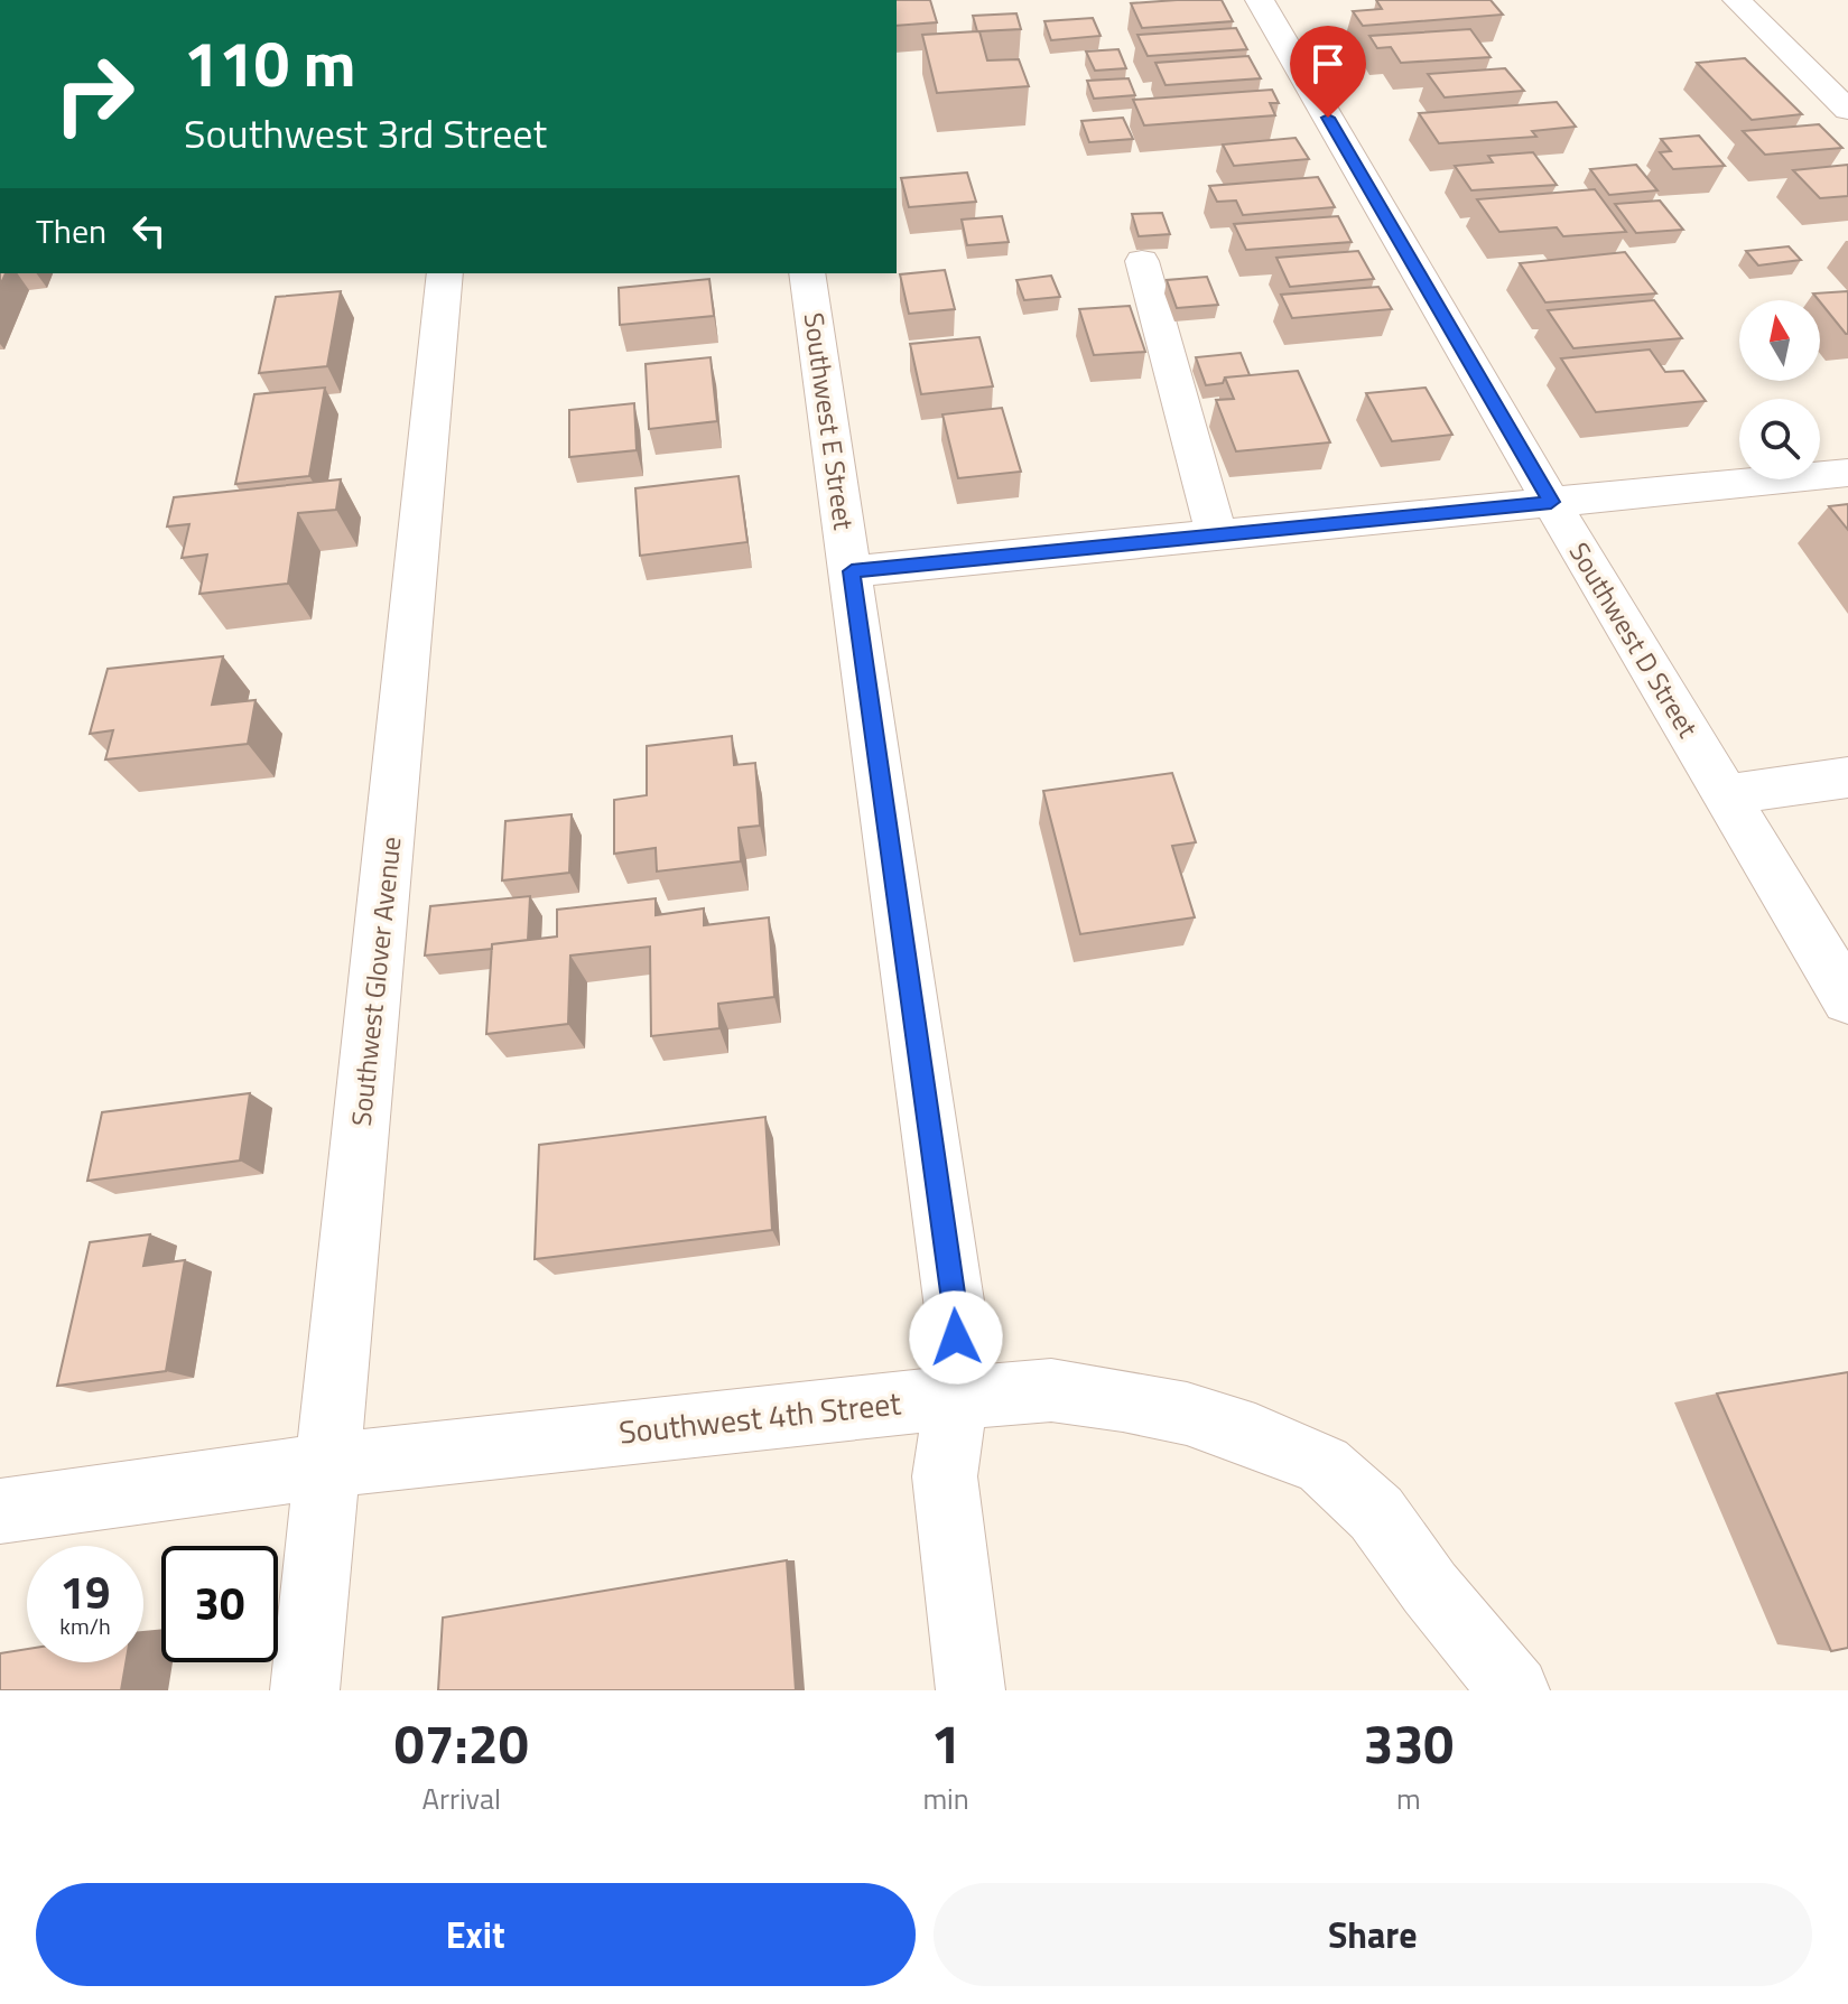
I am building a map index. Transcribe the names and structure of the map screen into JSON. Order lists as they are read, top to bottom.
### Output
{
  "streets": {
    "street": [
      "Southwest E Street",
      "Southwest D Street",
      "Southwest Glover Avenue",
      "Southwest 4th Street"
    ]
  },
  "crossings": [
    ["Southwest E Street", "Southwest 4th Street"],
    ["Southwest Glover Avenue", "Southwest 4th Street"]
  ],
  "north": "top",
  "page": {
    "turn": ["110 m", "Southwest 3rd Street"],
    "then": "Then",
    "speed": "19 km/h",
    "limit": "30",
    "eta": [
      "07:20",
      "Arrival",
      "1",
      "min",
      "330",
      "m"
    ],
    "buttons": ["Exit", "Share"]
  }
}
